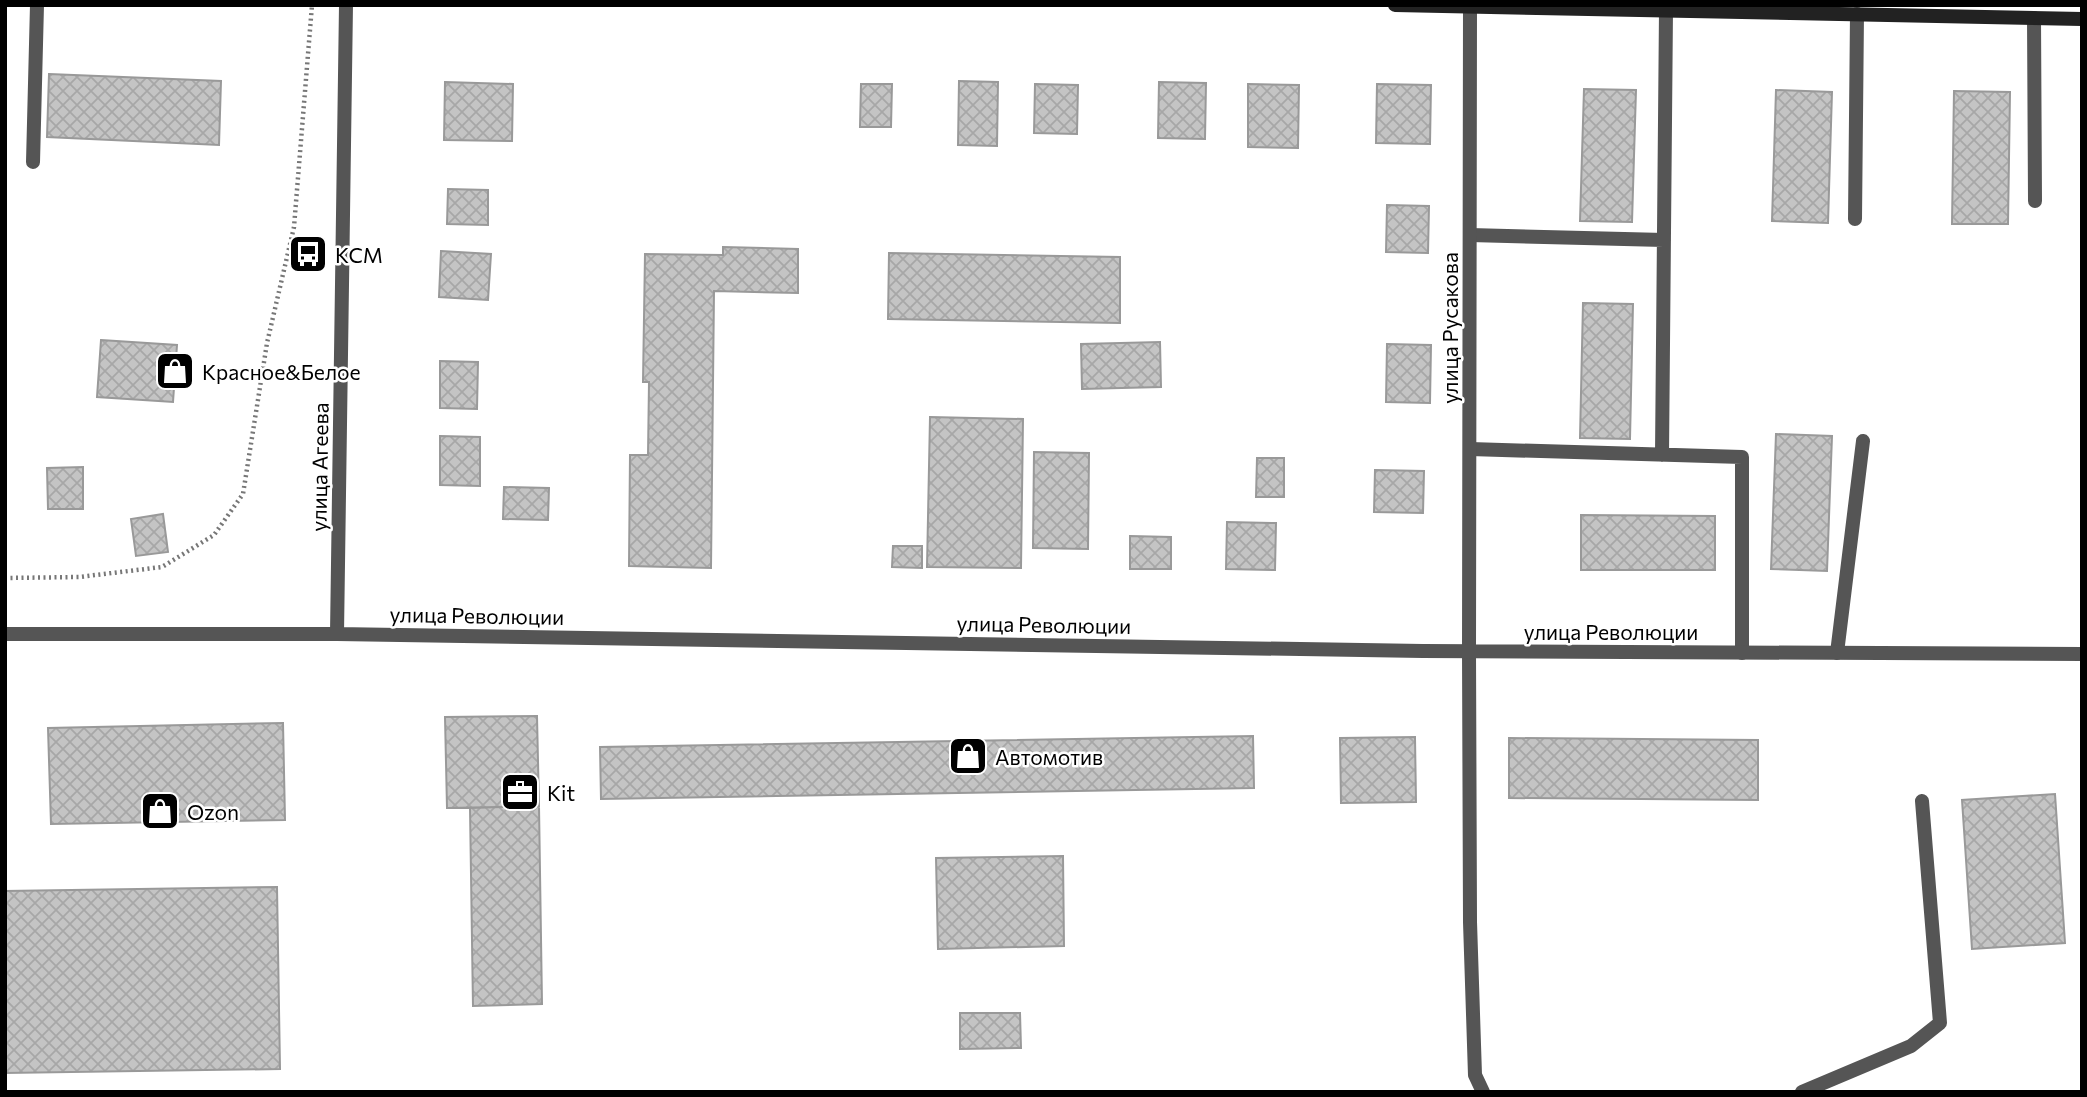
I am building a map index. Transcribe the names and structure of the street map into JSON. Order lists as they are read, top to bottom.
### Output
{
  "streets": {
    "street": ["улица Русакова", "улица Агеева", "улица Революции"]
  },
  "crossings": [
    ["улица Русакова", "улица Революции"],
    ["улица Агеева", "улица Революции"]
  ],
  "places": {
    "bus stop": ["КСМ"],
    "shop": ["Красное&Белое", "Автомотив", "Ozon"],
    "office": ["Kit"]
  }
}
